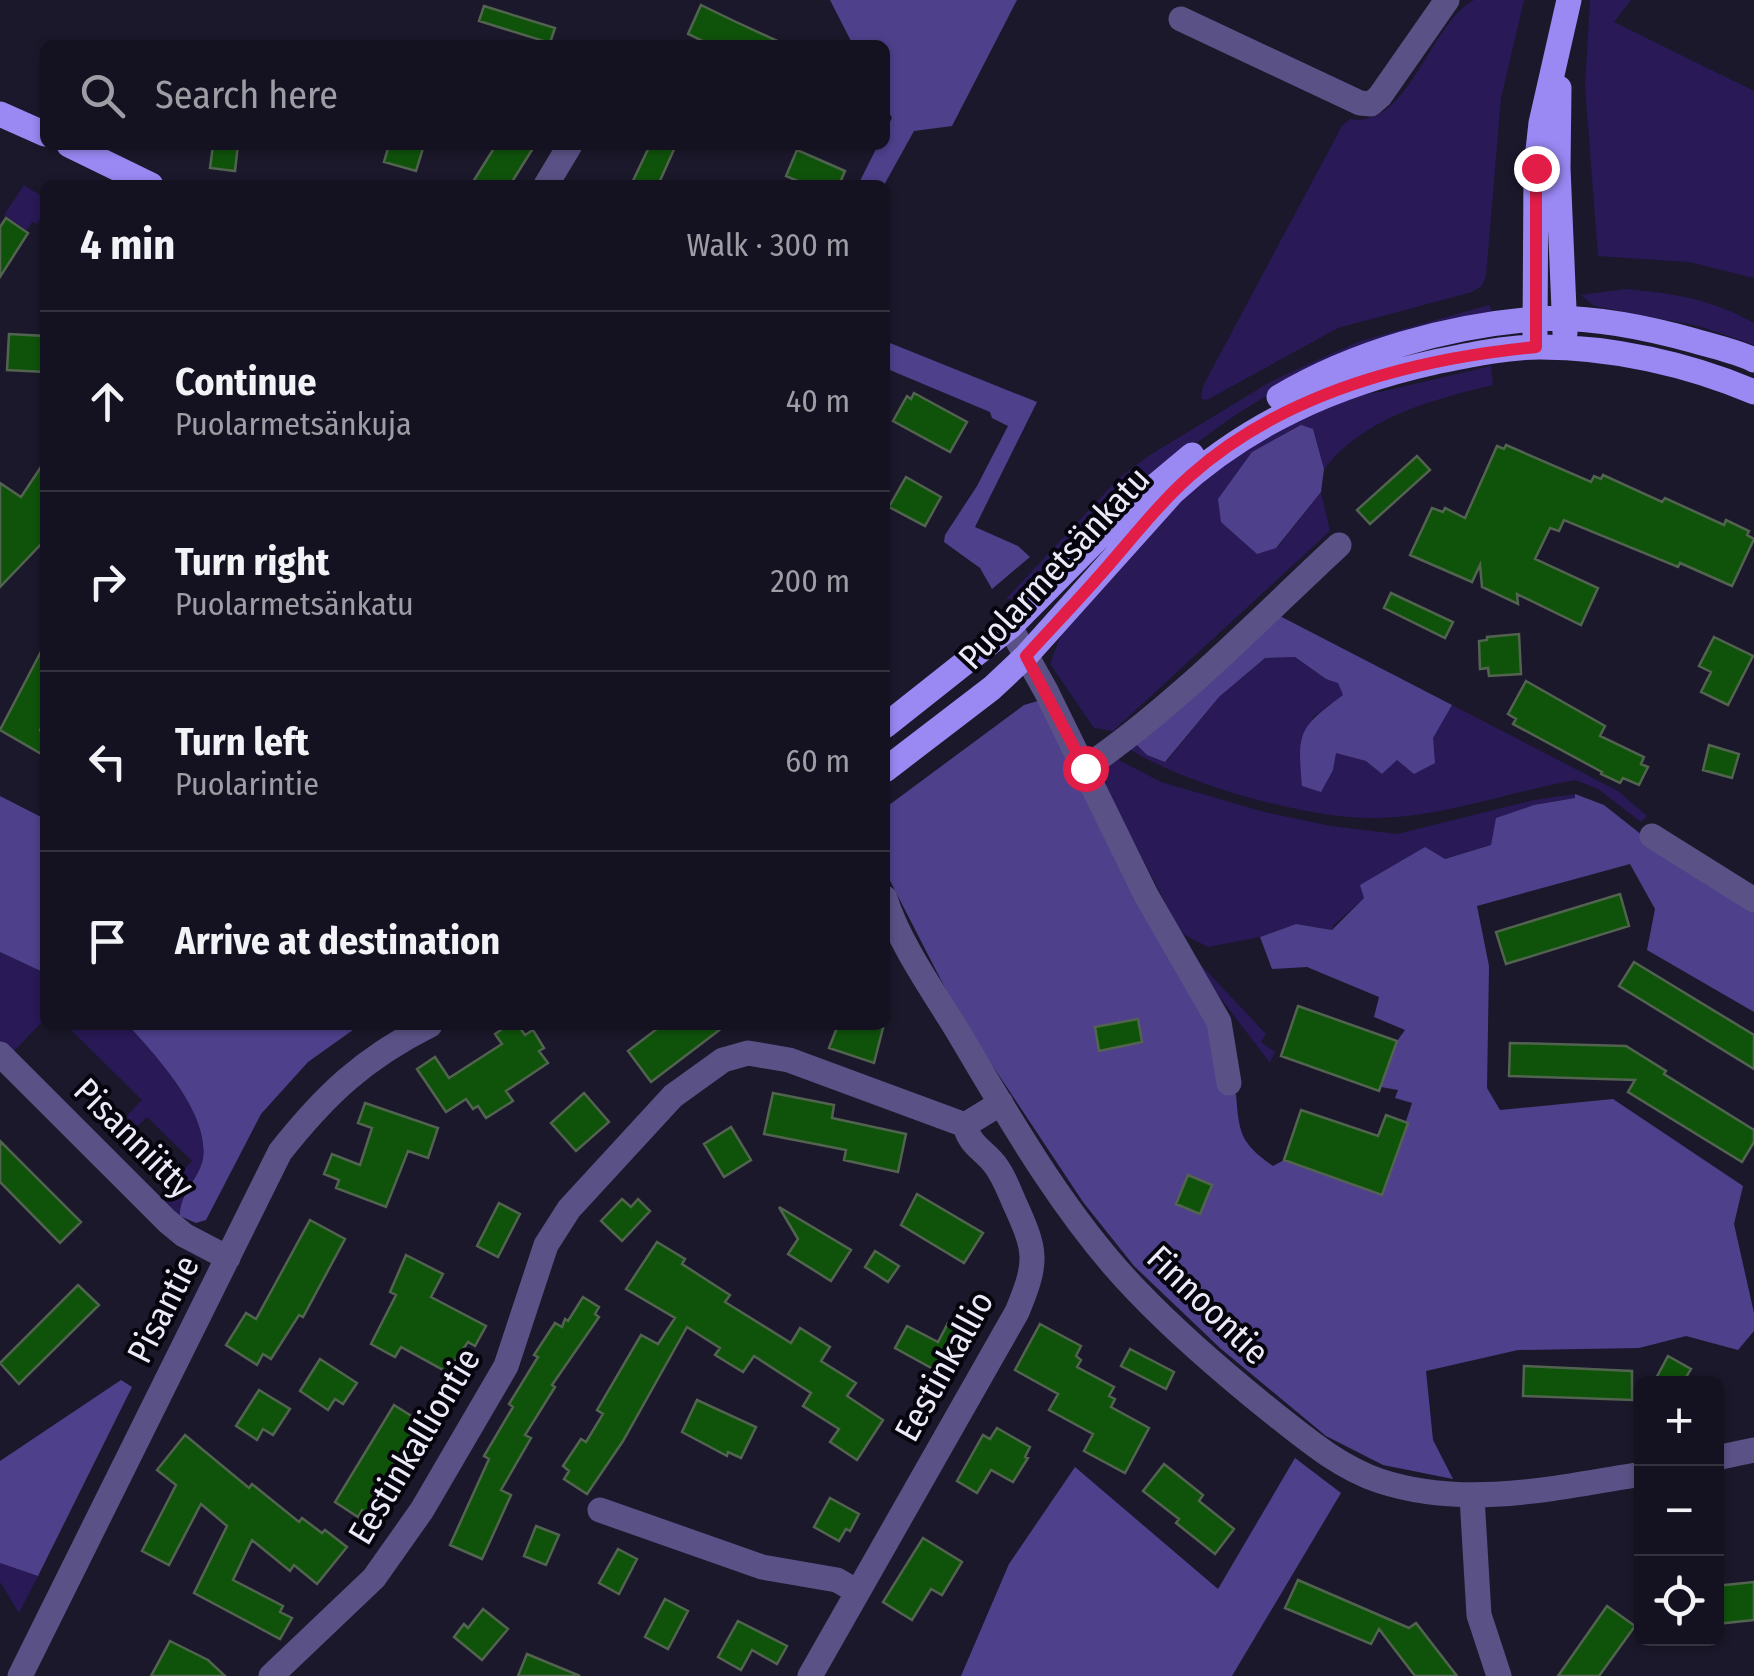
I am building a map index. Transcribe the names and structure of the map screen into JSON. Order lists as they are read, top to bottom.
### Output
{
  "streets": {
    "main road": ["Puolarmetsänkatu"],
    "street": [
      "Pisanniitty",
      "Finnoontie",
      "Pisantie",
      "Eestinkallio",
      "Eestinkalliontie"
    ]
  },
  "crossings": [
    ["Pisanniitty", "Pisantie"],
    ["Eestinkallio", "Eestinkalliontie"]
  ],
  "page": {
    "search": "Search here",
    "heading": ["4 min", "Walk · 300 m"],
    "list": [
      ["Continue", "Puolarmetsänkuja", "40 m"],
      ["Turn right", "Puolarmetsänkatu", "200 m"],
      ["Turn left", "Puolarintie", "60 m"],
      "Arrive at destination"
    ],
    "map_buttons": ["+", "−"]
  }
}
